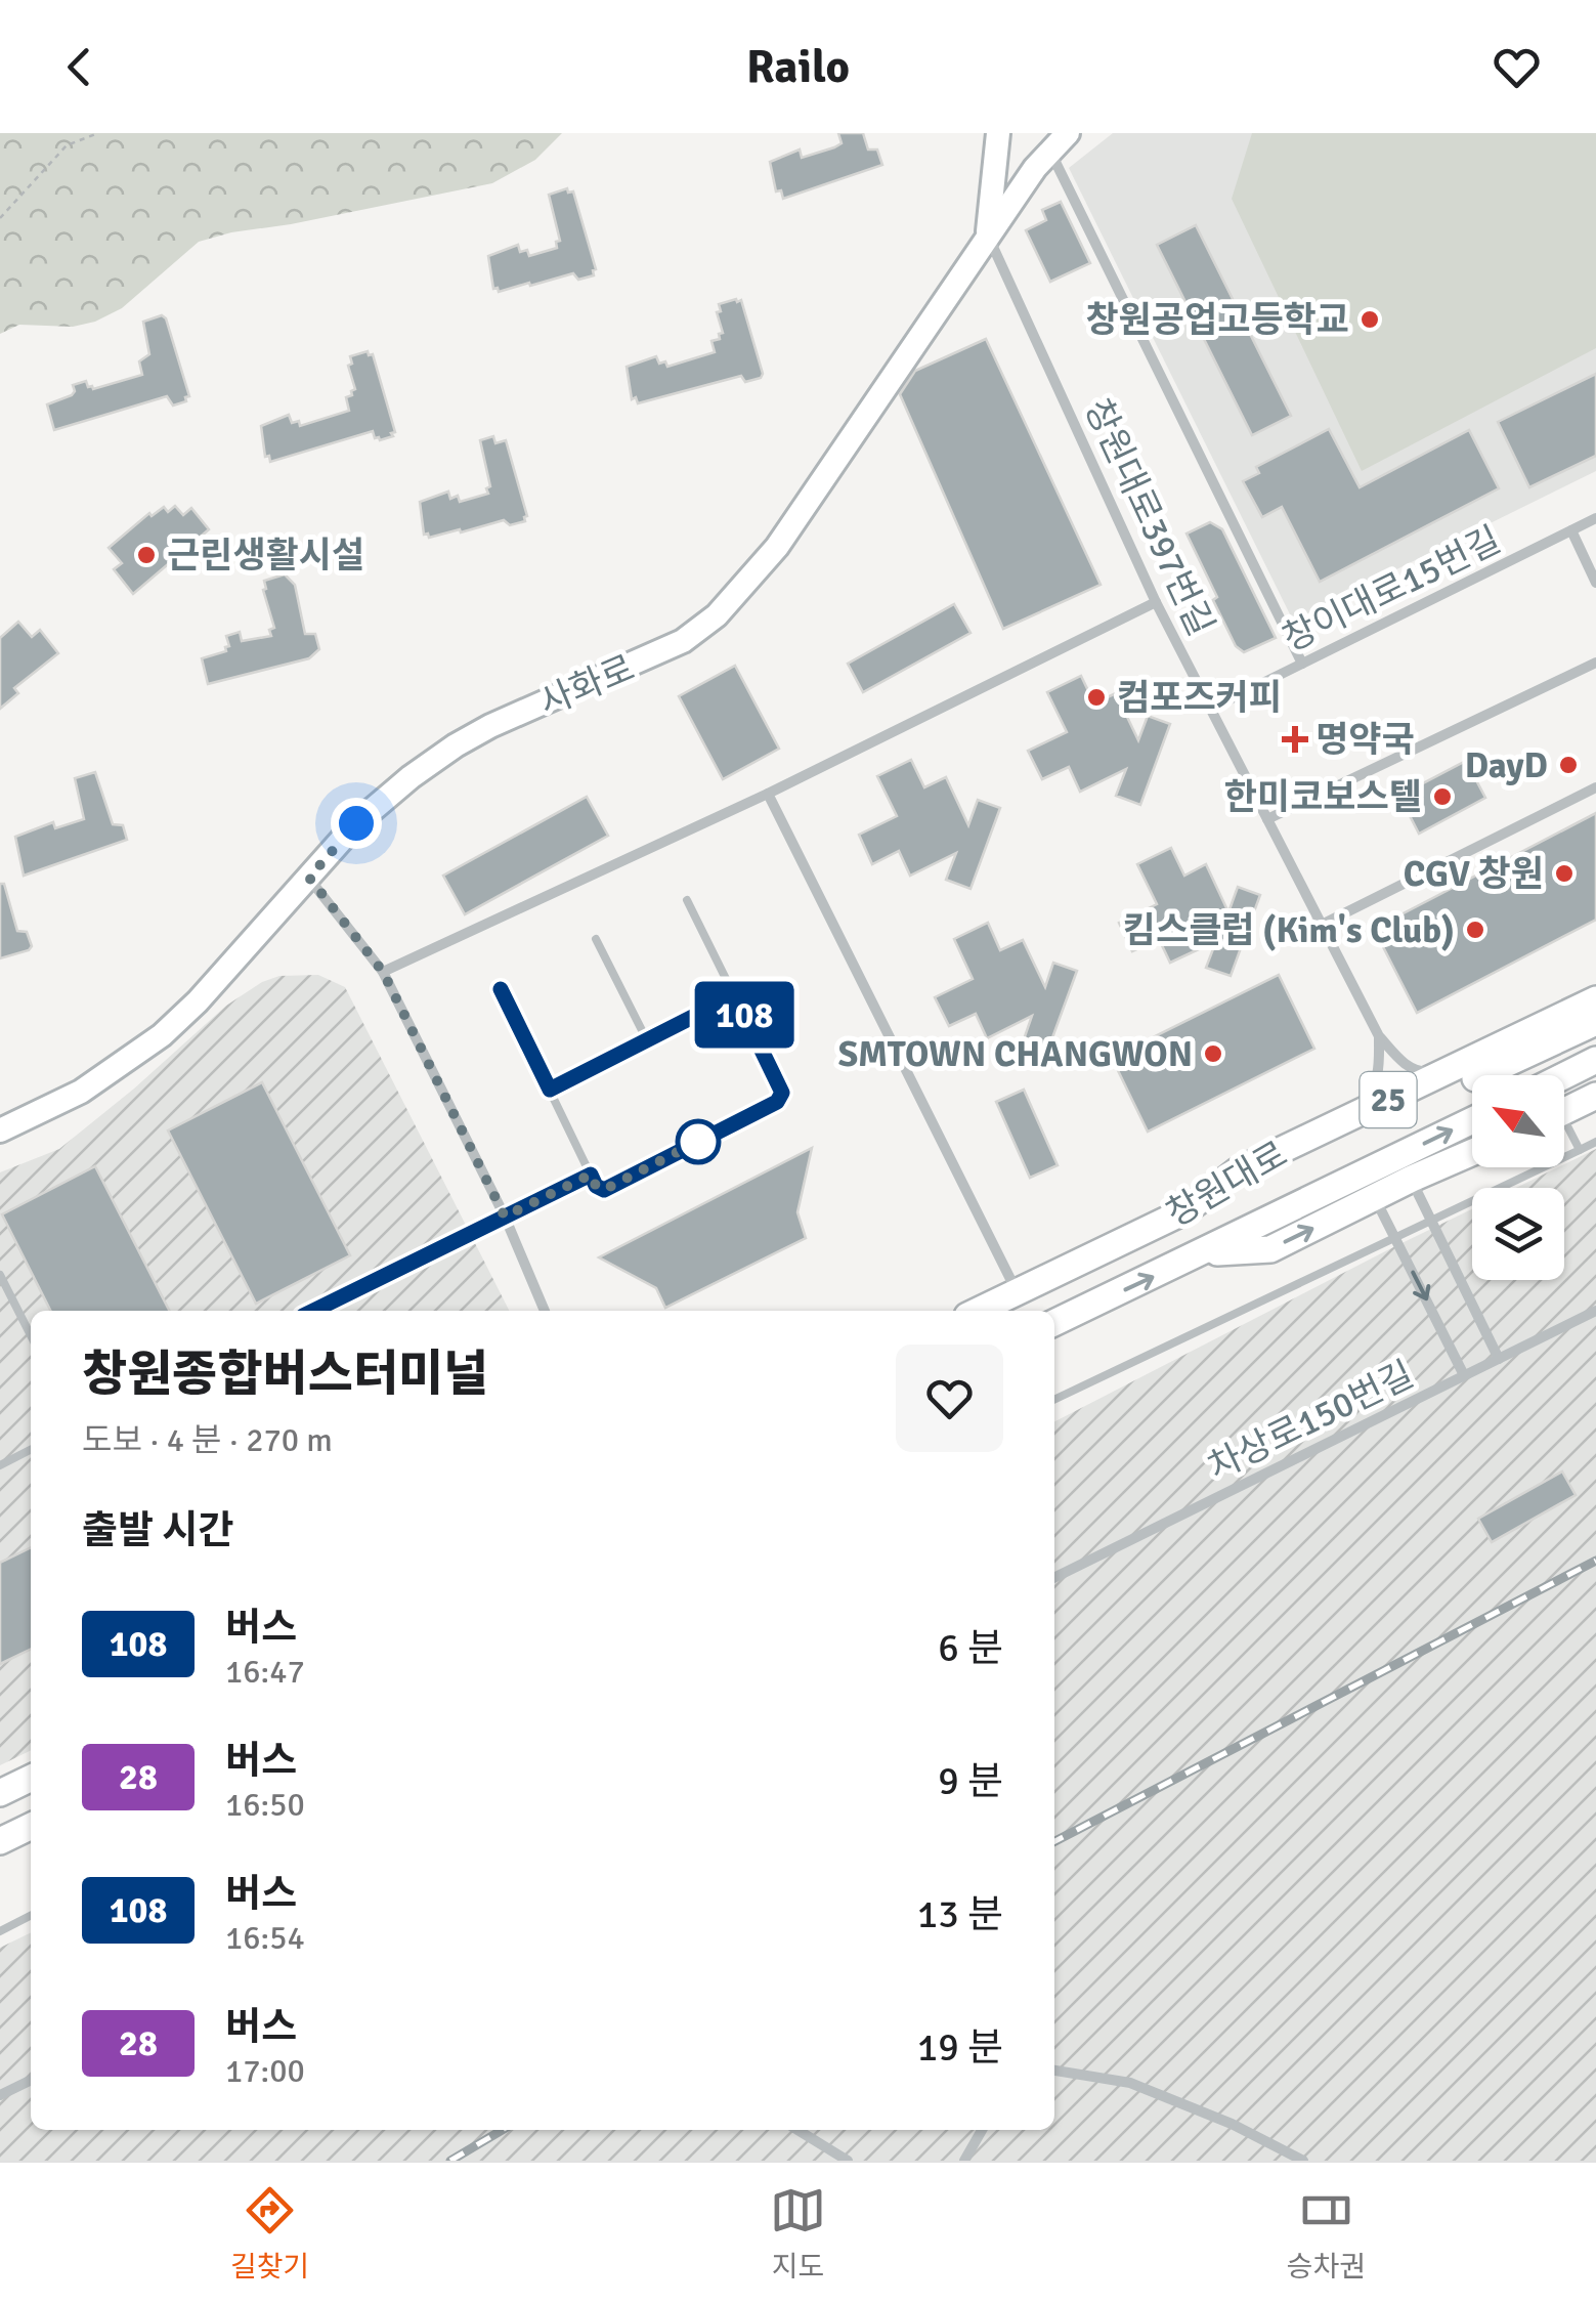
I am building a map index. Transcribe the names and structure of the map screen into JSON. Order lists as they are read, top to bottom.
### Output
{
  "streets": {
    "main road": ["사화로", "25", "창원대로"],
    "street": ["창원대로397번길", "창이대로15번길", "차상로150번길"]
  },
  "crossings": [
    ["창원대로397번길", "창이대로15번길"],
    ["창원대로397번길", "사화로"]
  ],
  "places": {
    "other": [
      "창원공업고등학교",
      "근린생활시설",
      "컴포즈커피",
      "DayD",
      "한미코보스텔",
      "CGV 창원",
      "킴스클럽 (Kim's Club)",
      "SMTOWN CHANGWON"
    ],
    "health": ["명약국"]
  },
  "lines": ["bus line 108"],
  "north": "top left",
  "page": {
    "header": "Railo",
    "on_map": "108",
    "heading": [
      ["창원종합버스터미널", "도보 · 4 분 · 270 m"],
      "출발 시간"
    ],
    "list": [
      {
        "mark": "108",
        "name": "버스",
        "note": "16:47",
        "value": "6 분"
      },
      {
        "mark": "28",
        "name": "버스",
        "note": "16:50",
        "value": "9 분"
      },
      {
        "mark": "108",
        "name": "버스",
        "note": "16:54",
        "value": "13 분"
      },
      {
        "mark": "28",
        "name": "버스",
        "note": "17:00",
        "value": "19 분"
      }
    ],
    "tabs": ["길찾기", "지도", "승차권"]
  }
}
